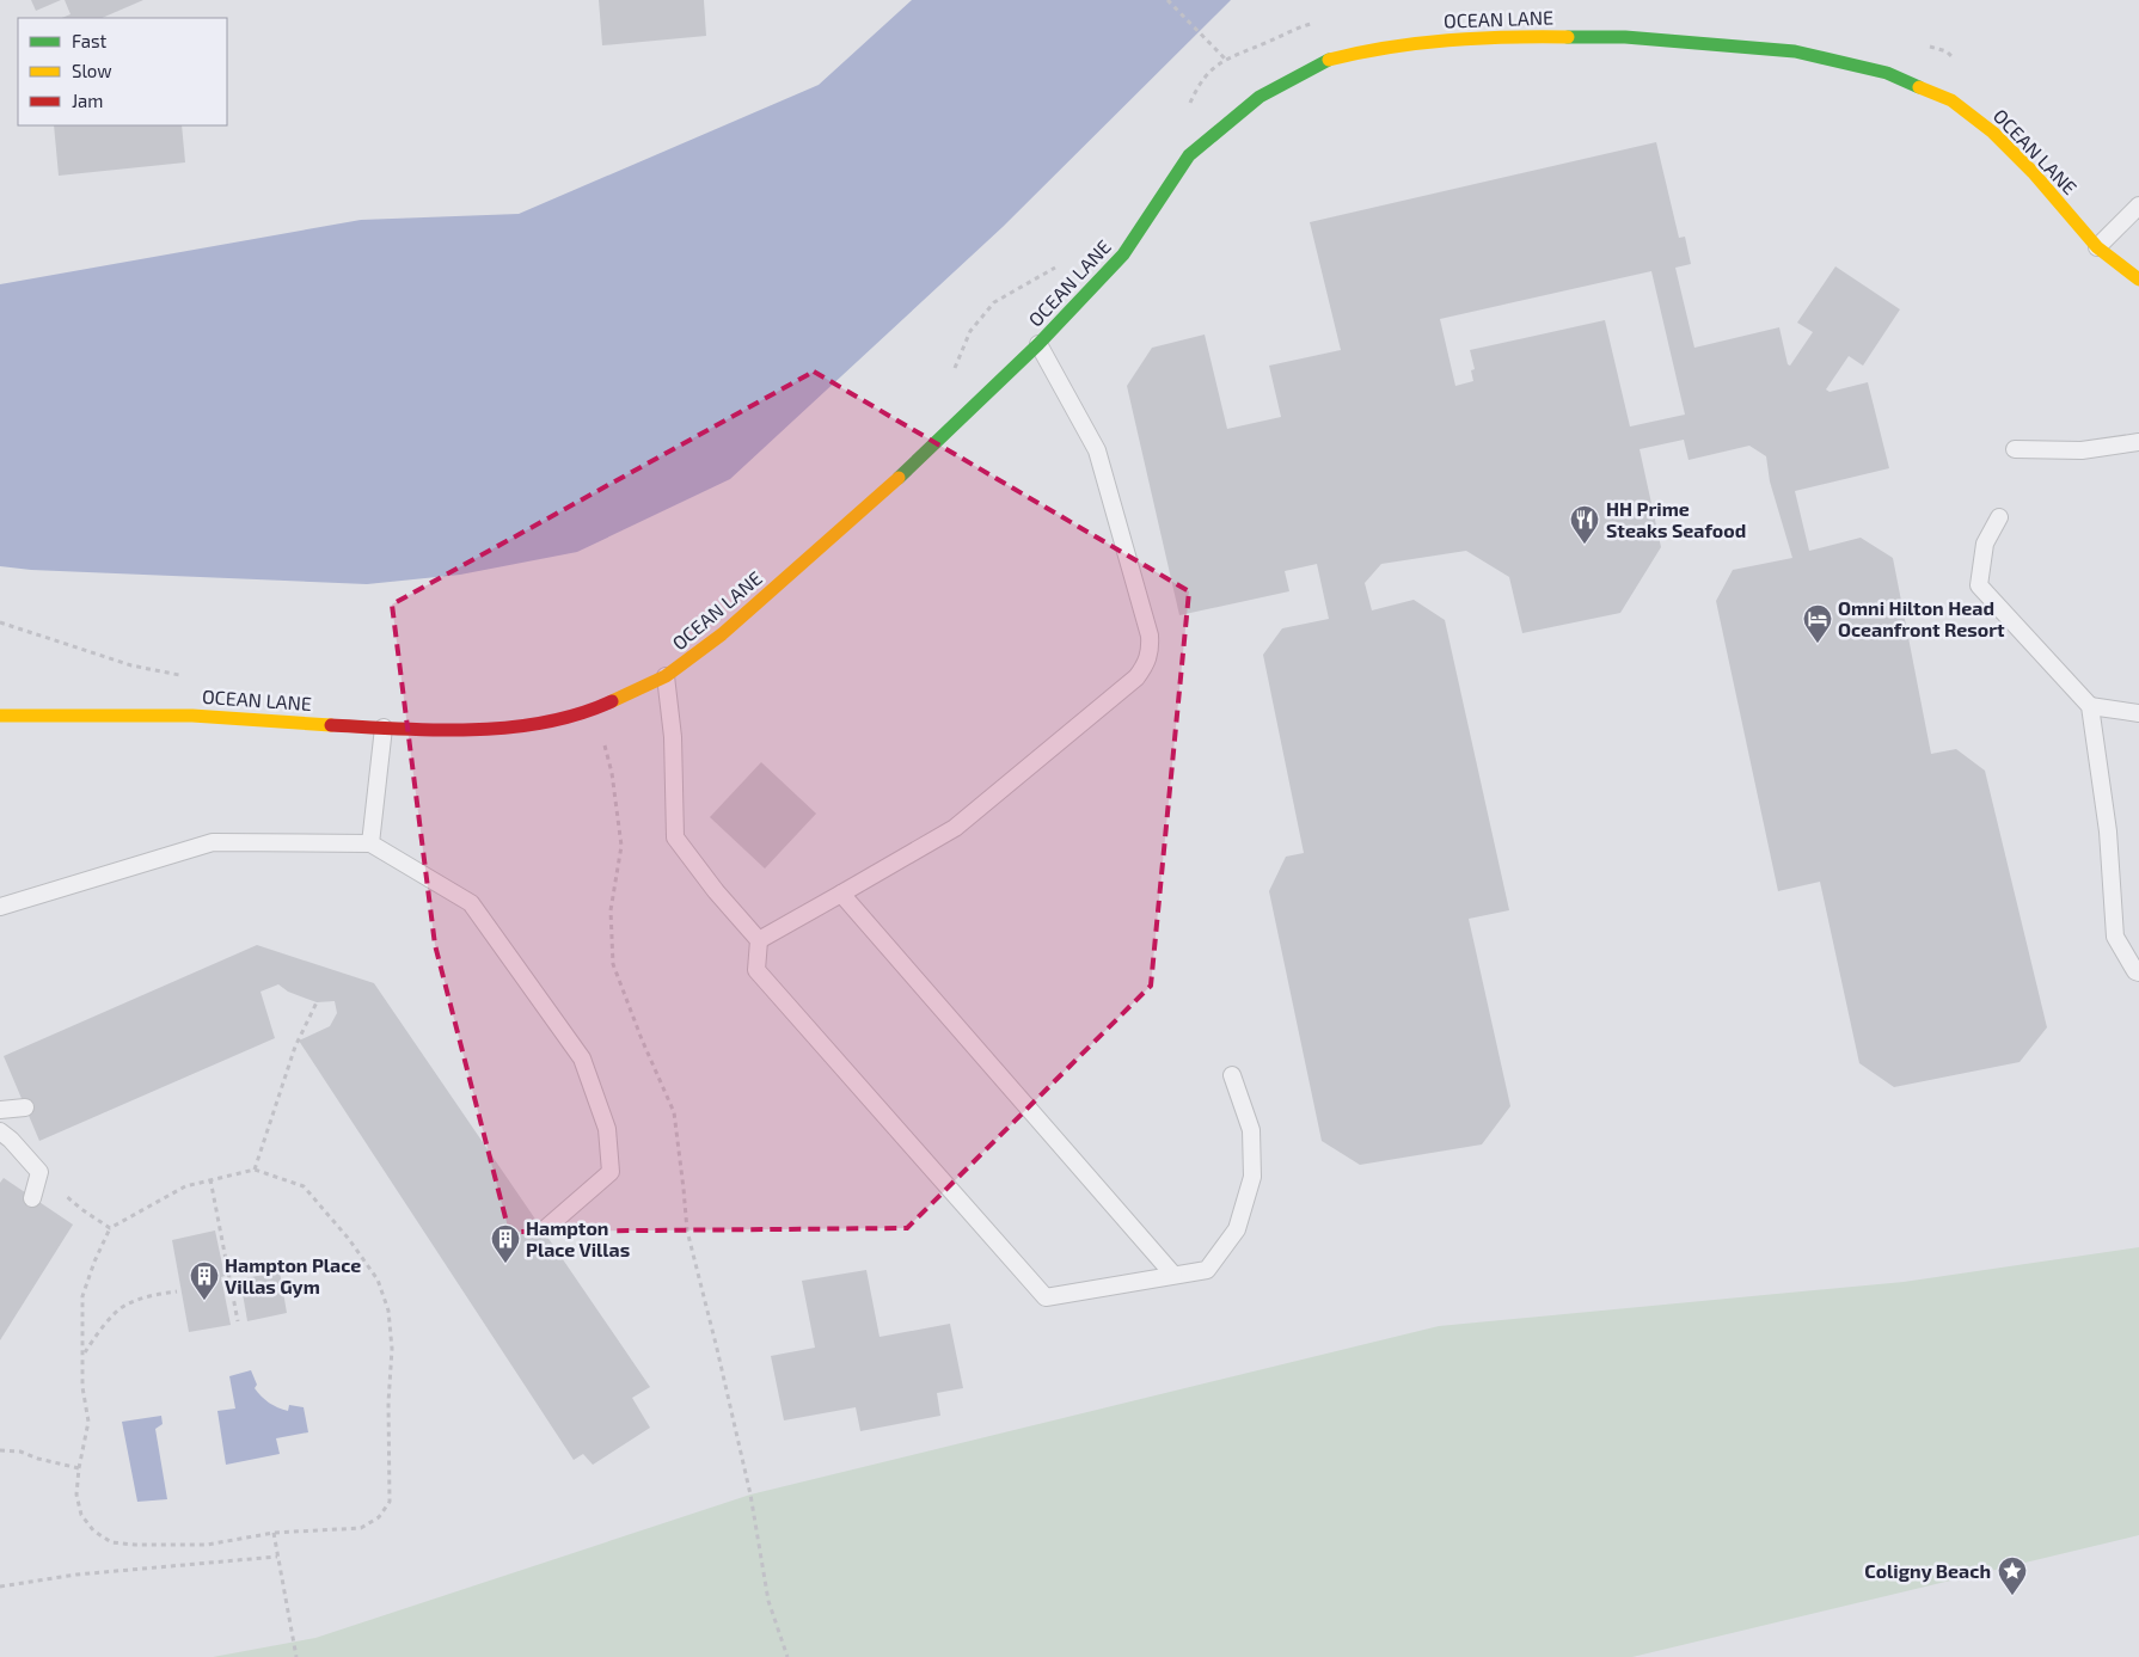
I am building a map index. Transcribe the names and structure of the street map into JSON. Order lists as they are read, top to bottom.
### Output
{
  "streets": {
    "street": ["OCEAN LANE"]
  },
  "places": {
    "restaurant": ["HH Prime Steaks Seafood"],
    "hotel": ["Omni Hilton Head Oceanfront Resort"],
    "building": ["Hampton Place Villas", "Hampton Place Villas Gym"],
    "place": ["Coligny Beach"]
  },
  "legend": ["Fast", "Slow", "Jam"]
}
